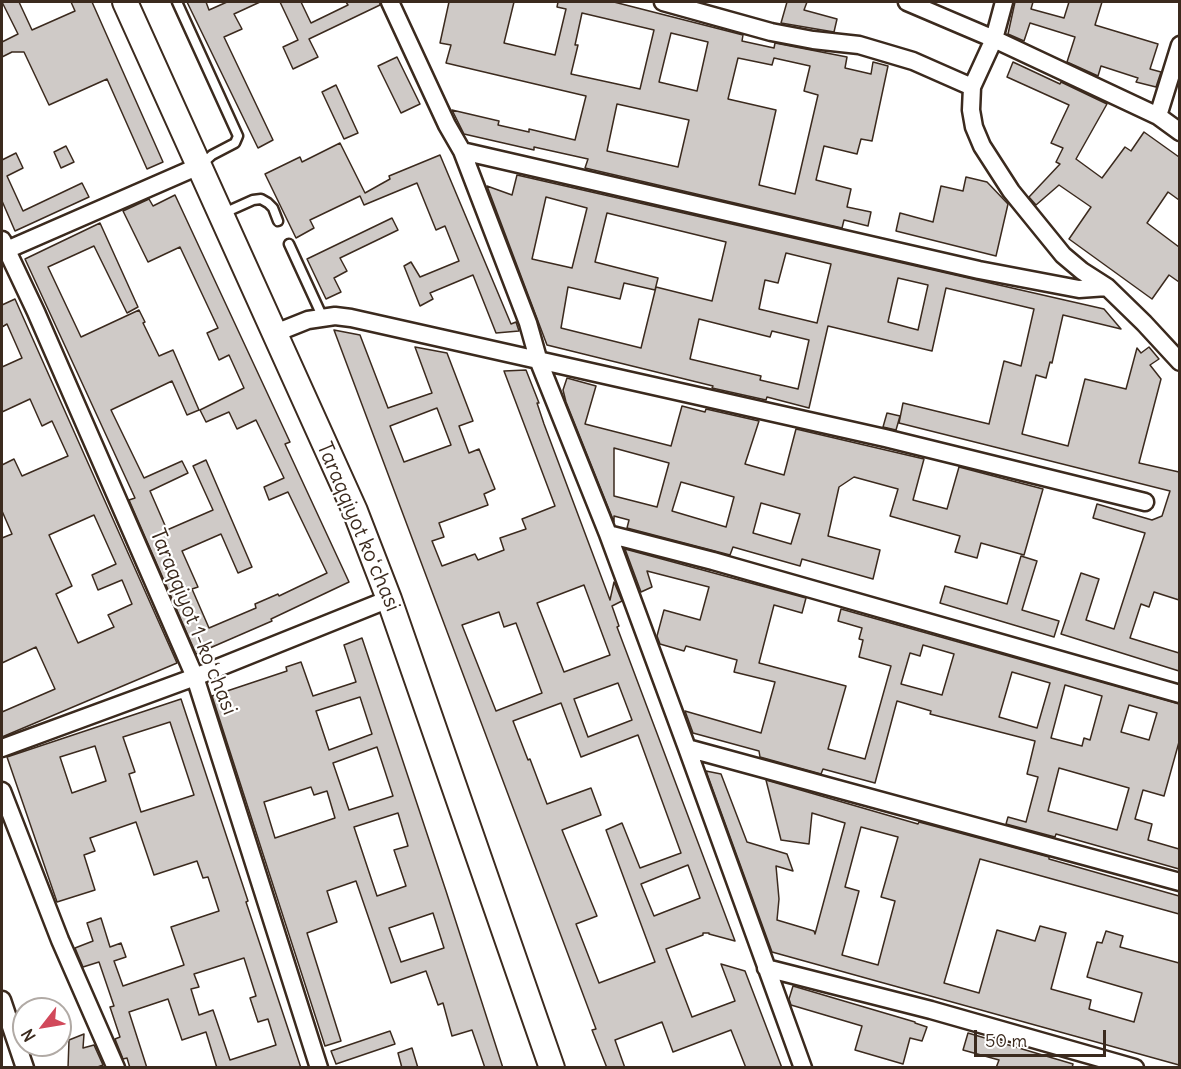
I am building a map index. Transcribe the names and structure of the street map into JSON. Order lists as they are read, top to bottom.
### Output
{
  "streets": {
    "street": ["Taraqqiyot koʻchasi", "Taraqqiyot 1-koʻchasi"]
  },
  "scale_bar": "50 m",
  "north": "bottom left"
}
